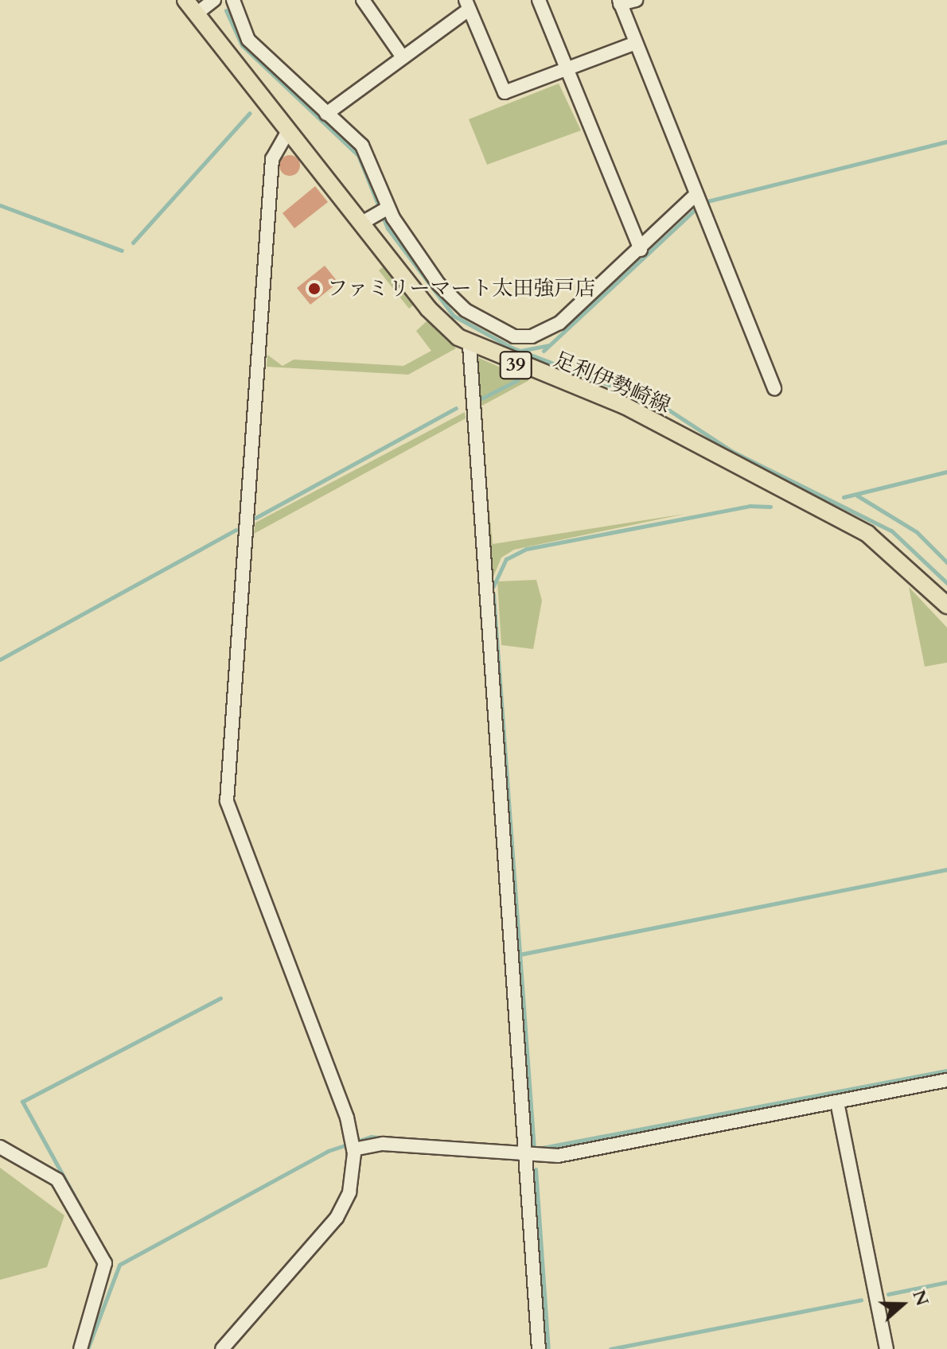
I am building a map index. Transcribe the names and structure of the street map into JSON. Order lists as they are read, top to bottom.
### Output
{
  "streets": {
    "main road": ["39", "足利伊勢崎線"]
  },
  "places": ["ファミリーマート太田強戸店"],
  "north": "right"
}
